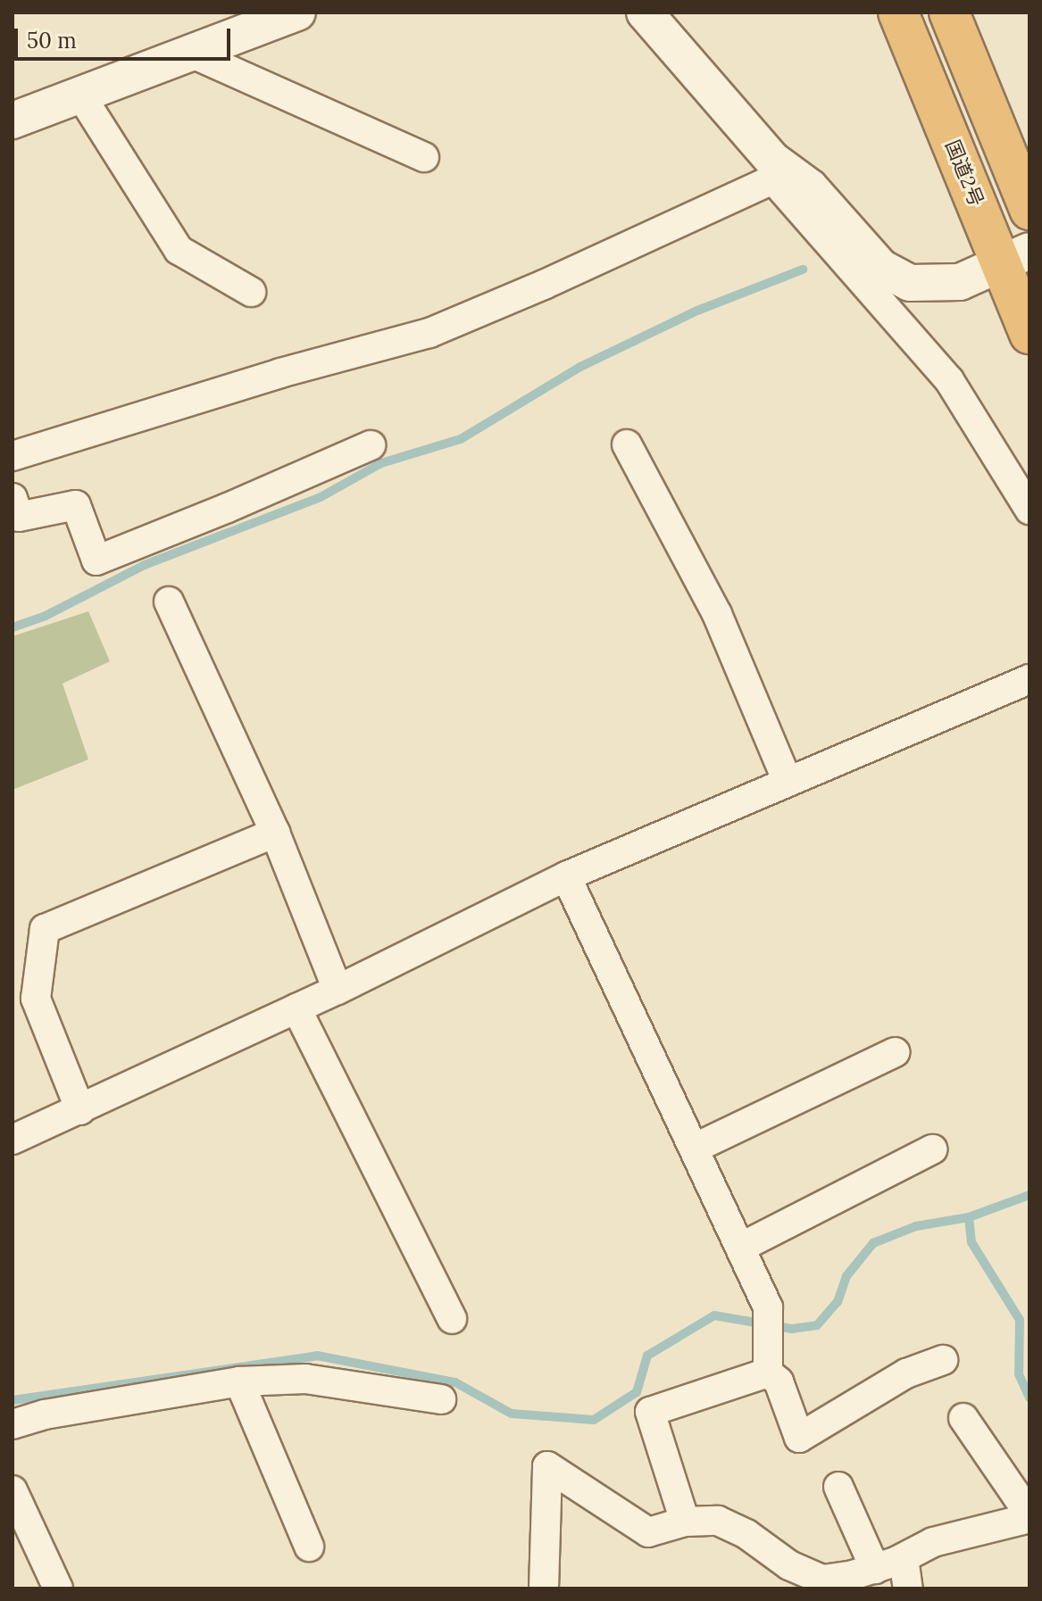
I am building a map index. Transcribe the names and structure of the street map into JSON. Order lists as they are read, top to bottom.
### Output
{
  "streets": {
    "highway": ["国道2号"]
  },
  "scale_bar": "50 m"
}
